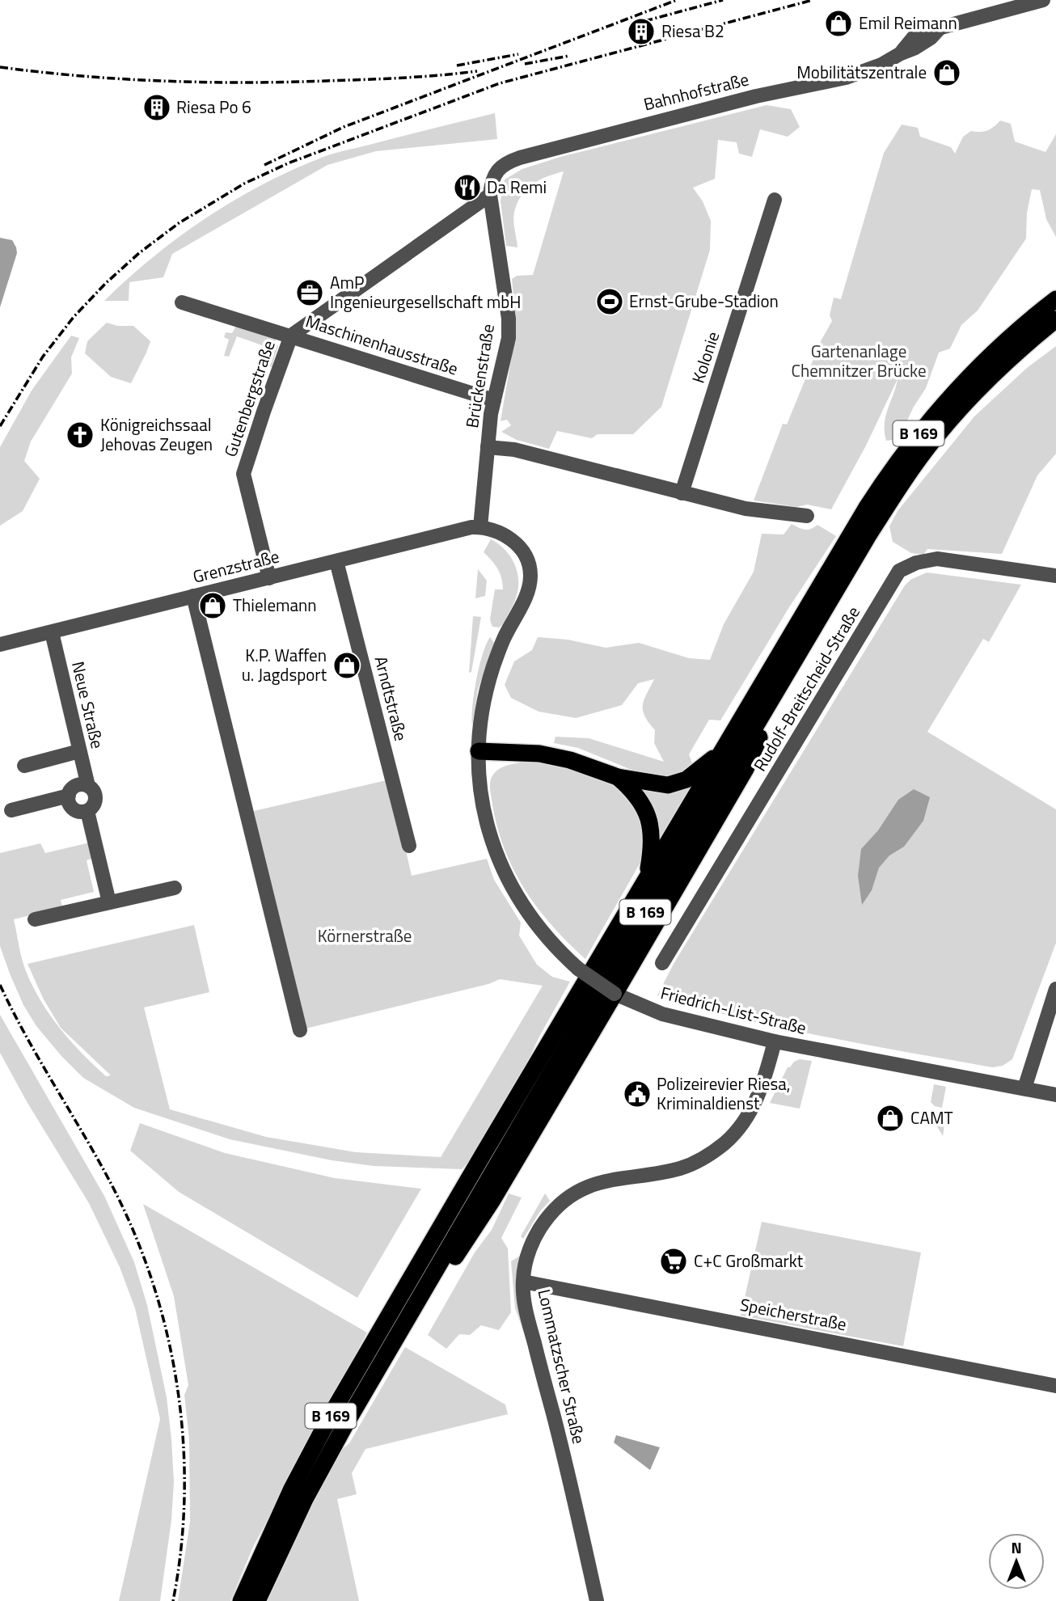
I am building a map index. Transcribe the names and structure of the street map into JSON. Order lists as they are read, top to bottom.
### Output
{
  "streets": {
    "highway": ["B 169"],
    "street": [
      "Bahnhofstraße",
      "Maschinenhausstraße",
      "Kolonie",
      "Brückenstraße",
      "Gutenbergstraße",
      "Grenzstraße",
      "Rudolf-Breitscheid-Straße",
      "Arndtstraße",
      "Neue Straße",
      "Friedrich-List-Straße",
      "Speicherstraße",
      "Lommatzscher Straße"
    ]
  },
  "crossings": [
    ["Bahnhofstraße", "Brückenstraße"],
    ["Maschinenhausstraße", "Brückenstraße"],
    ["Maschinenhausstraße", "Gutenbergstraße"],
    ["Brückenstraße", "Gutenbergstraße"],
    ["Brückenstraße", "Grenzstraße"],
    ["Brückenstraße", "Friedrich-List-Straße"],
    ["Gutenbergstraße", "Grenzstraße"],
    ["Grenzstraße", "Arndtstraße"],
    ["Grenzstraße", "Neue Straße"],
    ["Grenzstraße", "Friedrich-List-Straße"],
    ["Friedrich-List-Straße", "Lommatzscher Straße"],
    ["Speicherstraße", "Lommatzscher Straße"]
  ],
  "parks": ["Gartenanlage Chemnitzer Brücke", "Körnerstraße"],
  "places": {
    "shop": [
      "Emil Reimann",
      "Mobilitätszentrale",
      "Thielemann",
      "K.P. Waffen u. Jagdsport",
      "CAMT"
    ],
    "building": ["Riesa B2", "Riesa Po 6"],
    "restaurant": ["Da Remi"],
    "office": ["AmP Ingenieurgesellschaft mbH"],
    "sports": ["Ernst-Grube-Stadion"],
    "church": ["Königreichssaal Jehovas Zeugen"],
    "public building": ["Polizeirevier Riesa, Kriminaldienst"],
    "supermarket": ["C+C Großmarkt"]
  },
  "north": "top"
}
